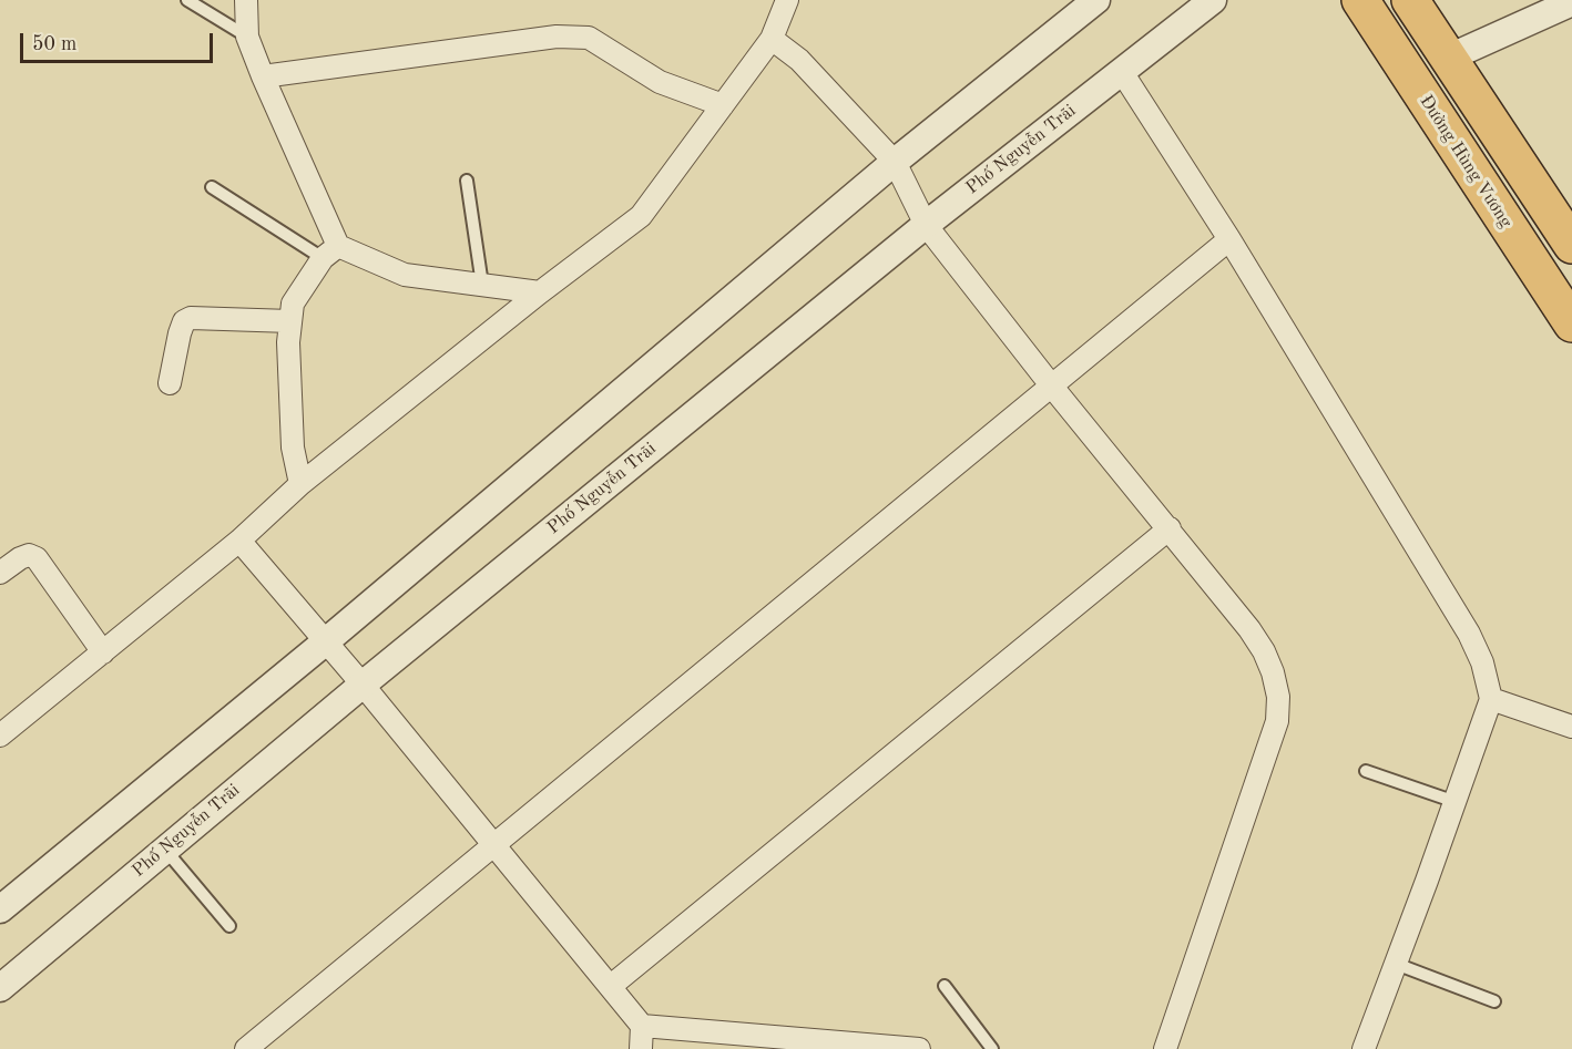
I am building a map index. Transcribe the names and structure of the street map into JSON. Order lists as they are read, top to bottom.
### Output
{
  "streets": {
    "highway": ["Đường Hùng Vương"],
    "street": ["Phố Nguyễn Trãi"]
  },
  "scale_bar": "50 m"
}
